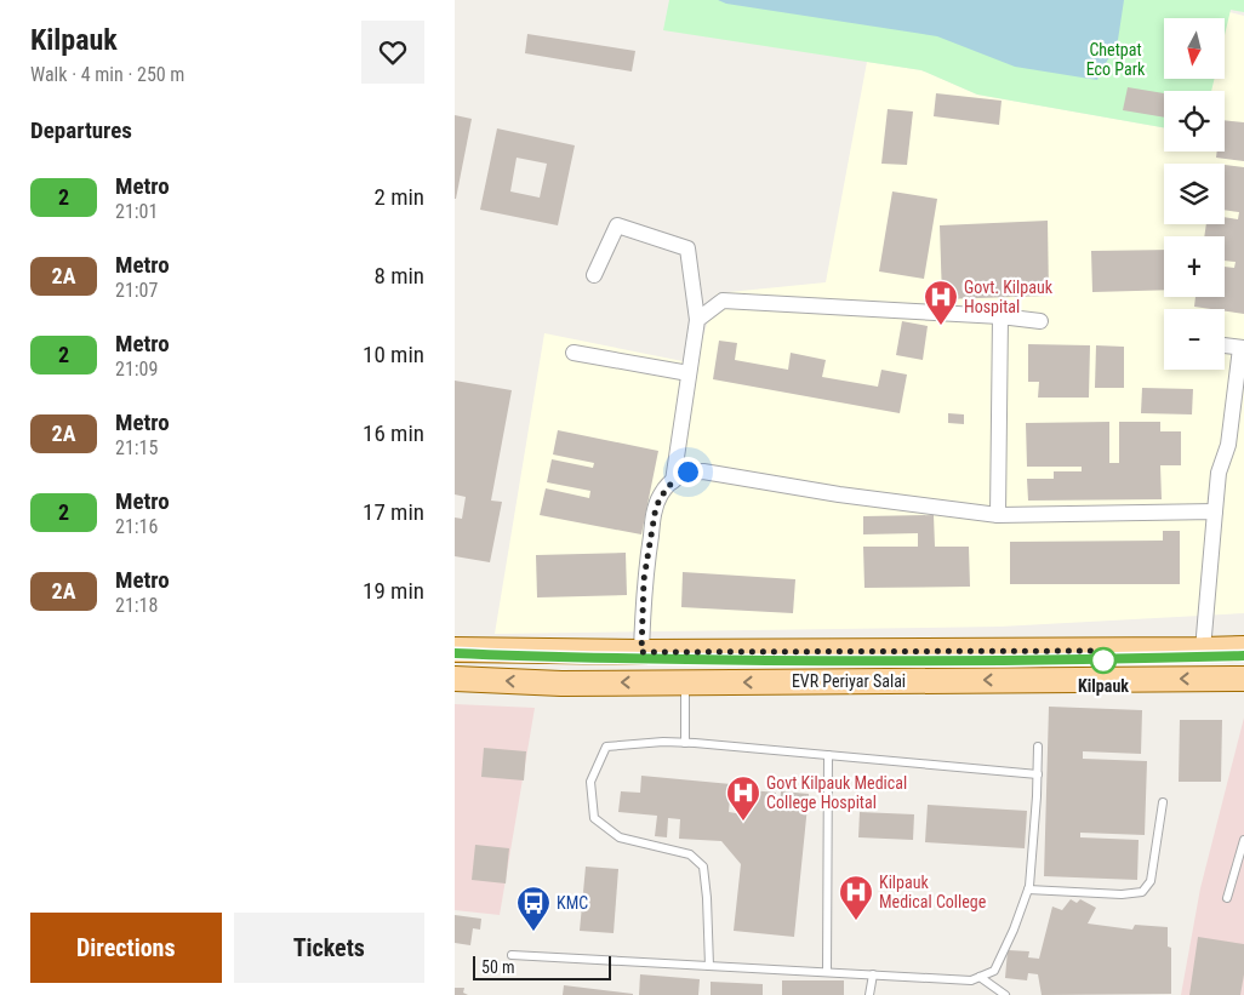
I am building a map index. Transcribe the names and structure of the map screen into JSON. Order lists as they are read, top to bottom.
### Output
{
  "streets": {
    "main road": ["EVR Periyar Salai"]
  },
  "parks": ["Chetpat Eco Park"],
  "places": {
    "hospital": ["Govt. Kilpauk Hospital", "Govt Kilpauk Medical College Hospital", "Kilpauk Medical College"],
    "other": ["Kilpauk"],
    "bus stop": ["KMC"]
  },
  "lines": ["metro line 2"],
  "scale_bar": "50 m",
  "north": "bottom",
  "page": {
    "heading": [
      ["Kilpauk", "Walk · 4 min · 250 m"],
      "Departures"
    ],
    "map_buttons": ["+", "−"],
    "list": [
      {
        "mark": "2",
        "name": "Metro",
        "note": "21:01",
        "value": "2 min"
      },
      {
        "mark": "2A",
        "name": "Metro",
        "note": "21:07",
        "value": "8 min"
      },
      {
        "mark": "2",
        "name": "Metro",
        "note": "21:09",
        "value": "10 min"
      },
      {
        "mark": "2A",
        "name": "Metro",
        "note": "21:15",
        "value": "16 min"
      },
      {
        "mark": "2",
        "name": "Metro",
        "note": "21:16",
        "value": "17 min"
      },
      {
        "mark": "2A",
        "name": "Metro",
        "note": "21:18",
        "value": "19 min"
      }
    ],
    "buttons": ["Directions", "Tickets"],
    "scale": "50 m"
  }
}
